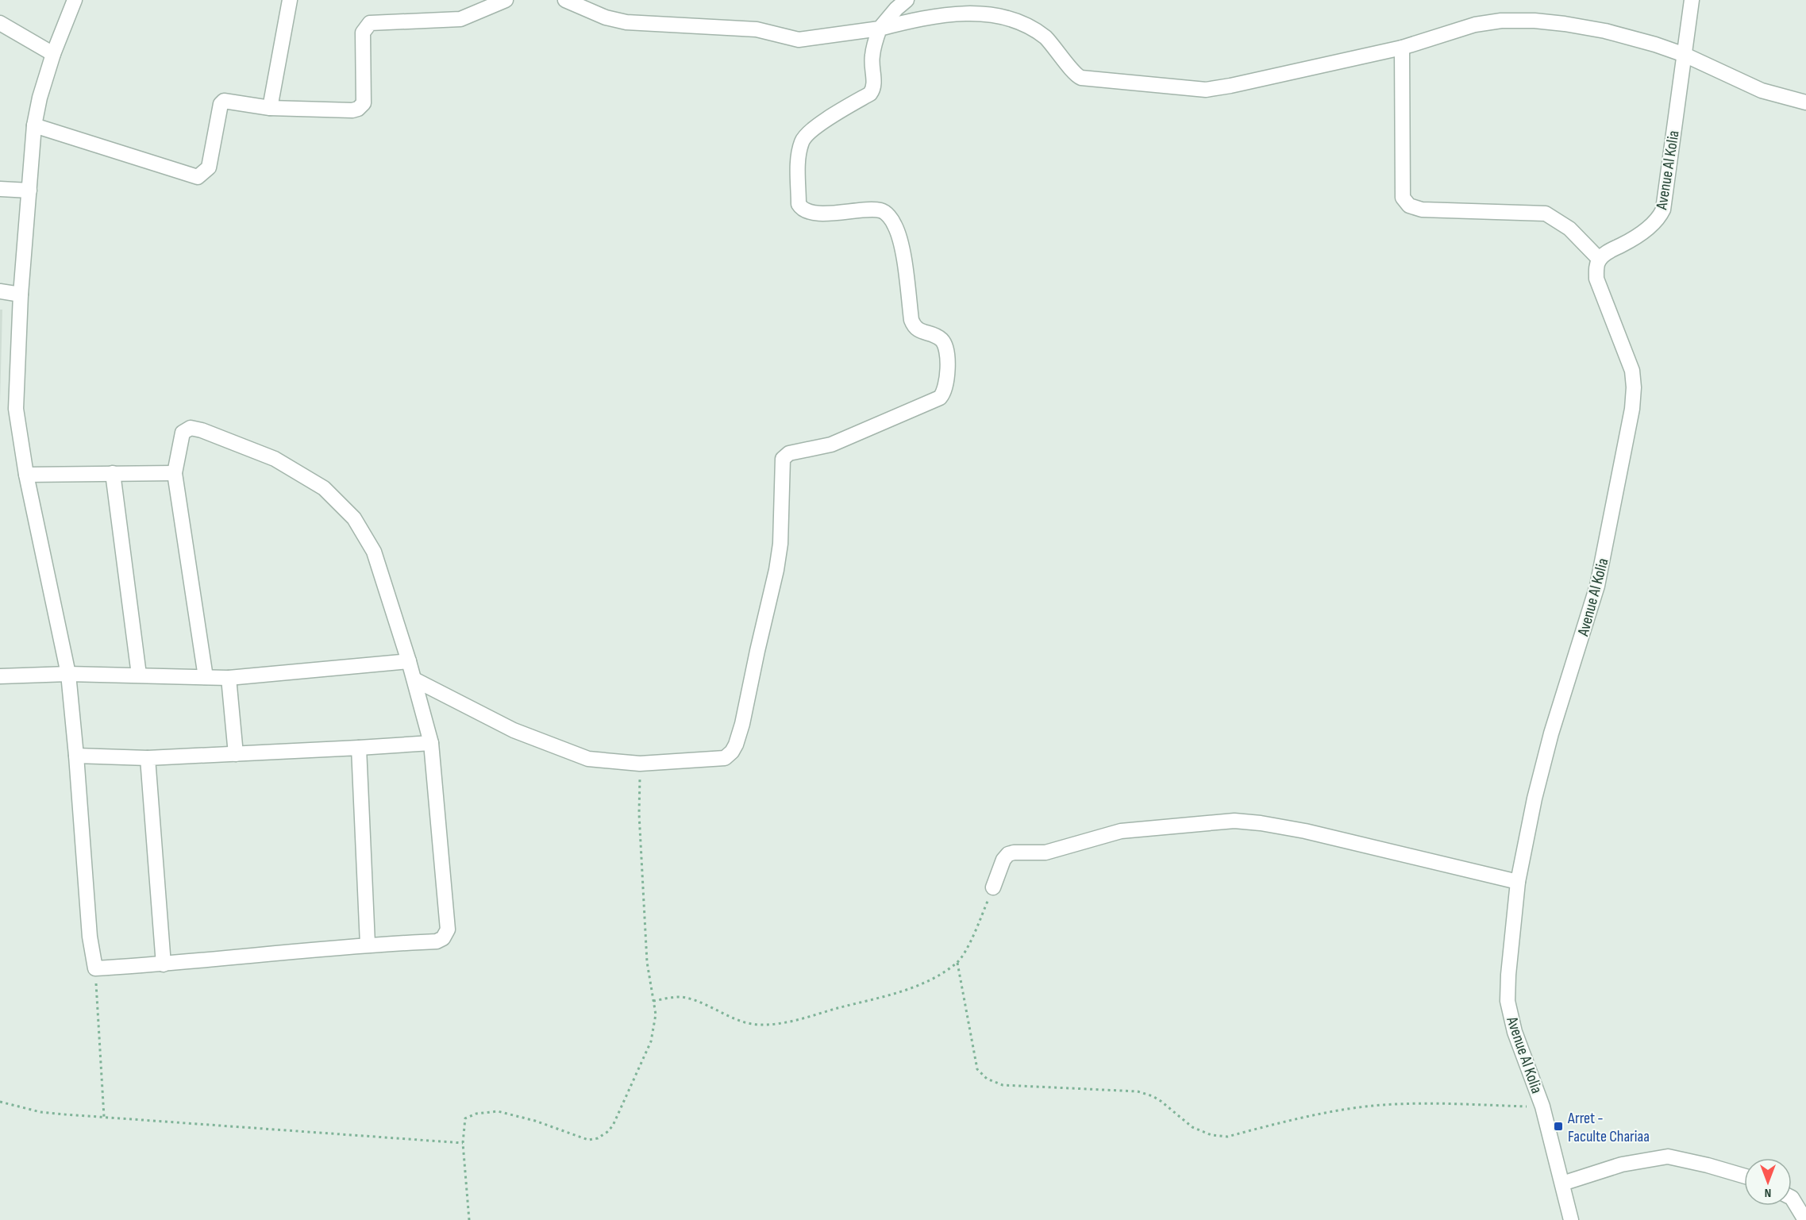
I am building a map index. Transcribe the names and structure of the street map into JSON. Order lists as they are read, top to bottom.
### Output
{
  "streets": {
    "street": ["Avenue Al Kolia"]
  },
  "places": {
    "transit": ["Arret - Faculte Chariaa"]
  },
  "north": "bottom"
}
